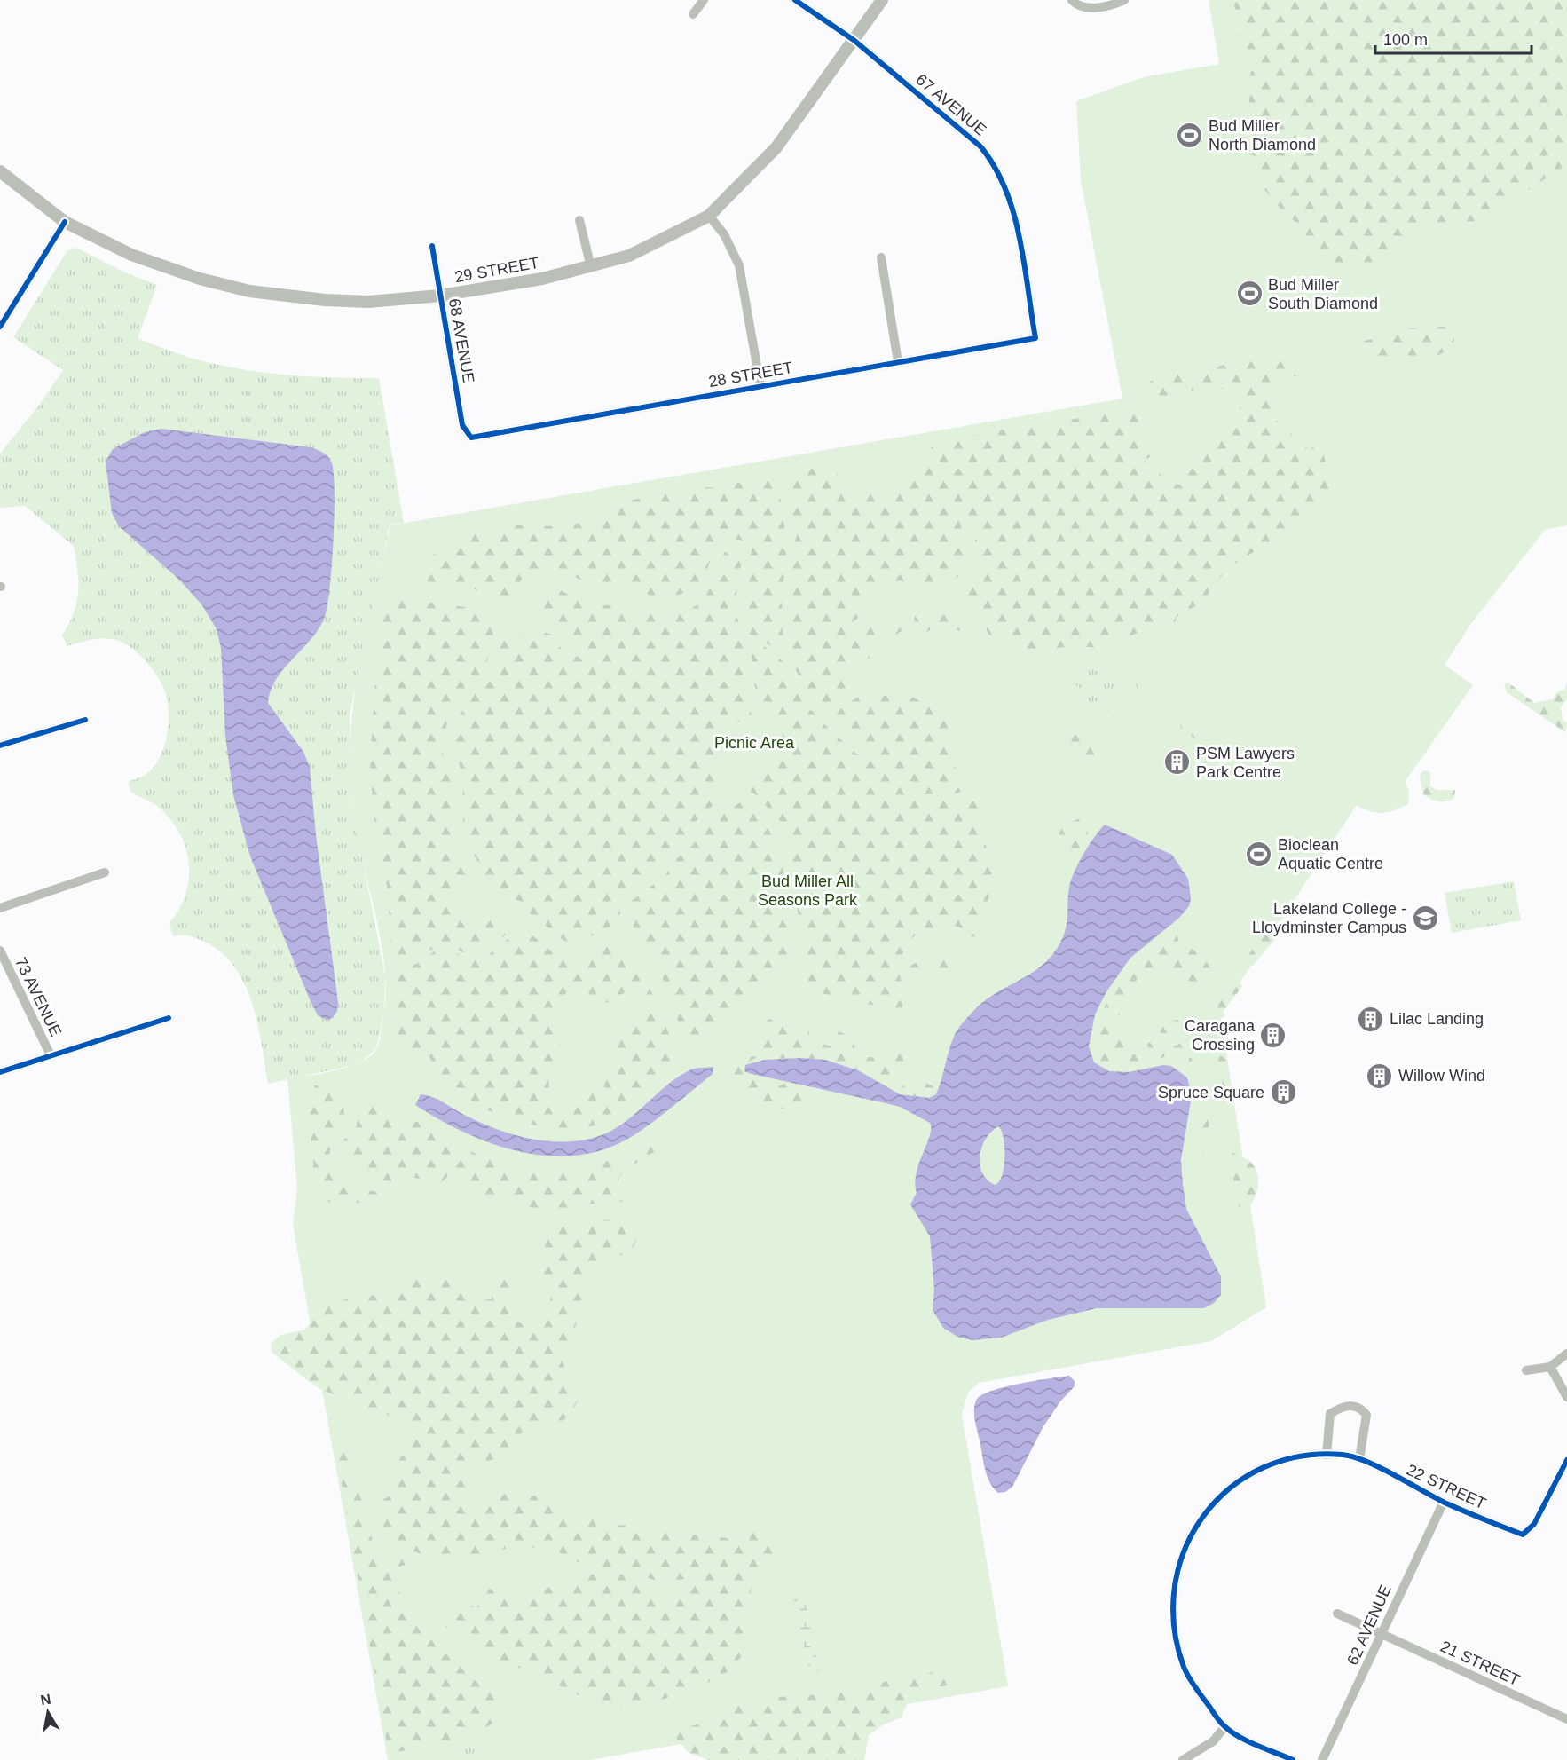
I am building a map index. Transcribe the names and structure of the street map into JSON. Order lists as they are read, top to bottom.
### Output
{
  "streets": {
    "street": [
      "67 AVENUE",
      "29 STREET",
      "68 AVENUE",
      "28 STREET",
      "73 AVENUE",
      "22 STREET",
      "62 AVENUE",
      "21 STREET"
    ]
  },
  "crossings": [
    ["67 AVENUE", "29 STREET"],
    ["67 AVENUE", "28 STREET"],
    ["29 STREET", "68 AVENUE"],
    ["68 AVENUE", "28 STREET"],
    ["22 STREET", "62 AVENUE"],
    ["62 AVENUE", "21 STREET"]
  ],
  "parks": ["Picnic Area", "Bud Miller All Seasons Park"],
  "places": {
    "sports": ["Bud Miller North Diamond", "Bud Miller South Diamond", "Bioclean Aquatic Centre"],
    "building": [
      "PSM Lawyers Park Centre",
      "Lilac Landing",
      "Caragana Crossing",
      "Willow Wind",
      "Spruce Square"
    ],
    "school or university": ["Lakeland College - Lloydminster Campus"]
  },
  "scale_bar": "100 m",
  "north": "top"
}
